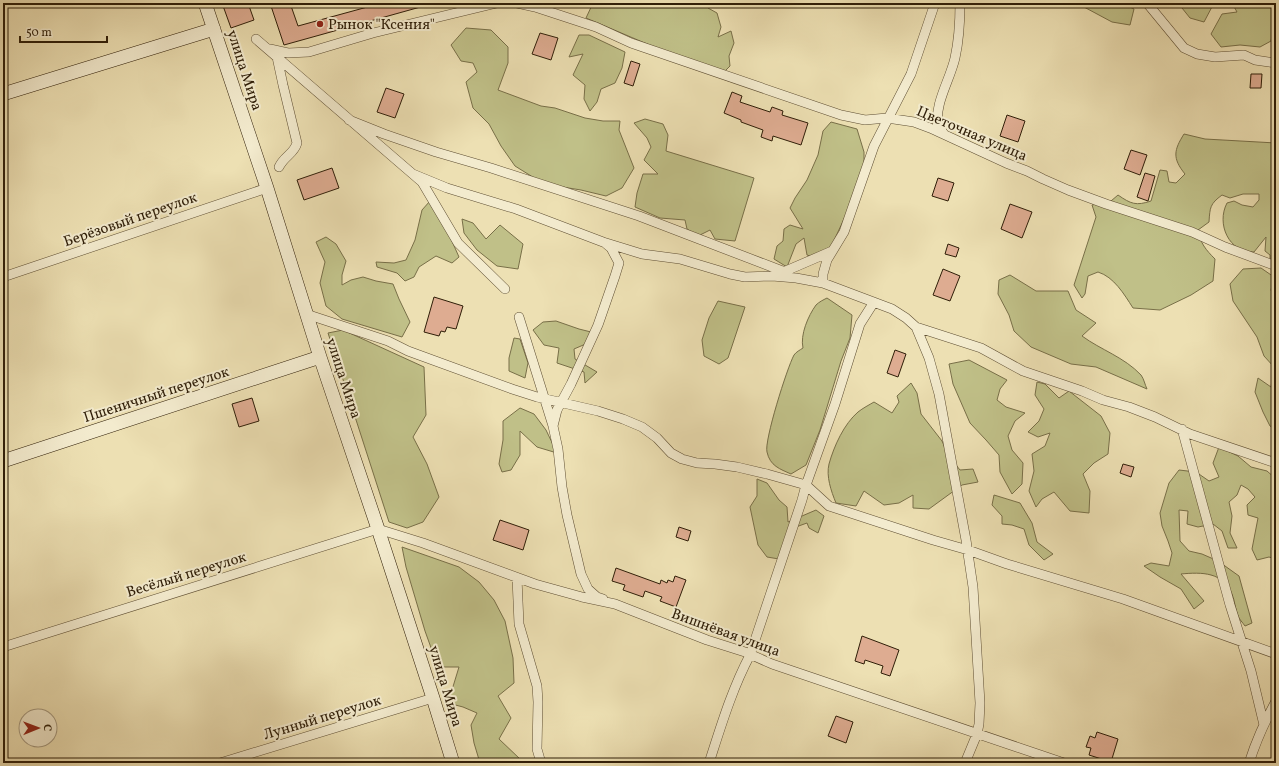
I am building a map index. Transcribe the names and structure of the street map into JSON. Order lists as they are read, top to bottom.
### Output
{
  "streets": {
    "main road": ["улица Мира", "Пшеничный переулок"],
    "street": [
      "Цветочная улица",
      "Берёзовый переулок",
      "Весёлый переулок",
      "Вишнёвая улица",
      "Лунный переулок"
    ]
  },
  "crossings": [
    ["улица Мира", "Берёзовый переулок"],
    ["улица Мира", "Пшеничный переулок"],
    ["улица Мира", "Весёлый переулок"],
    ["улица Мира", "Вишнёвая улица"],
    ["улица Мира", "Лунный переулок"],
    ["Весёлый переулок", "Вишнёвая улица"]
  ],
  "places": ["Рынок \"Ксения\""],
  "scale_bar": "50 m",
  "north": "right"
}
